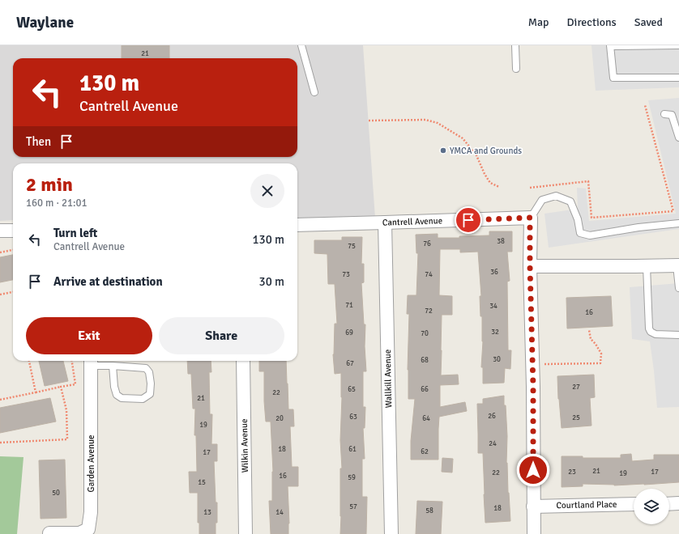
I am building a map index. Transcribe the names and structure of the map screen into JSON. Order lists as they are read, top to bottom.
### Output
{
  "streets": {
    "street": [
      "Cantrell Avenue",
      "Wallkill Avenue",
      "Wilkin Avenue",
      "Garden Avenue",
      "Courtland Place"
    ]
  },
  "crossings": [
    ["Cantrell Avenue", "Wallkill Avenue"]
  ],
  "places": ["YMCA and Grounds"],
  "house_numbers": [
    "21",
    "38",
    "76",
    "75",
    "36",
    "73",
    "74",
    "71",
    "34",
    "72",
    "16",
    "32",
    "69",
    "70",
    "30",
    "68",
    "67",
    "27",
    "65",
    "66",
    "22",
    "21",
    "26",
    "63",
    "25",
    "20",
    "64",
    "19",
    "24",
    "18",
    "61",
    "62",
    "17",
    "21",
    "23",
    "17",
    "22",
    "19",
    "16",
    "59",
    "15",
    "50",
    "57",
    "18",
    "58",
    "13",
    "14"
  ],
  "page": {
    "header": "Waylane",
    "nav": ["Map", "Directions", "Saved"],
    "turn": ["130 m", "Cantrell Avenue"],
    "then": "Then",
    "heading": ["2 min", "160 m · 21:01"],
    "list": [
      {
        "name": "Turn left",
        "note": "Cantrell Avenue",
        "value": "130 m"
      },
      {
        "name": "Arrive at destination",
        "value": "30 m"
      }
    ],
    "buttons": ["Exit", "Share"]
  }
}
